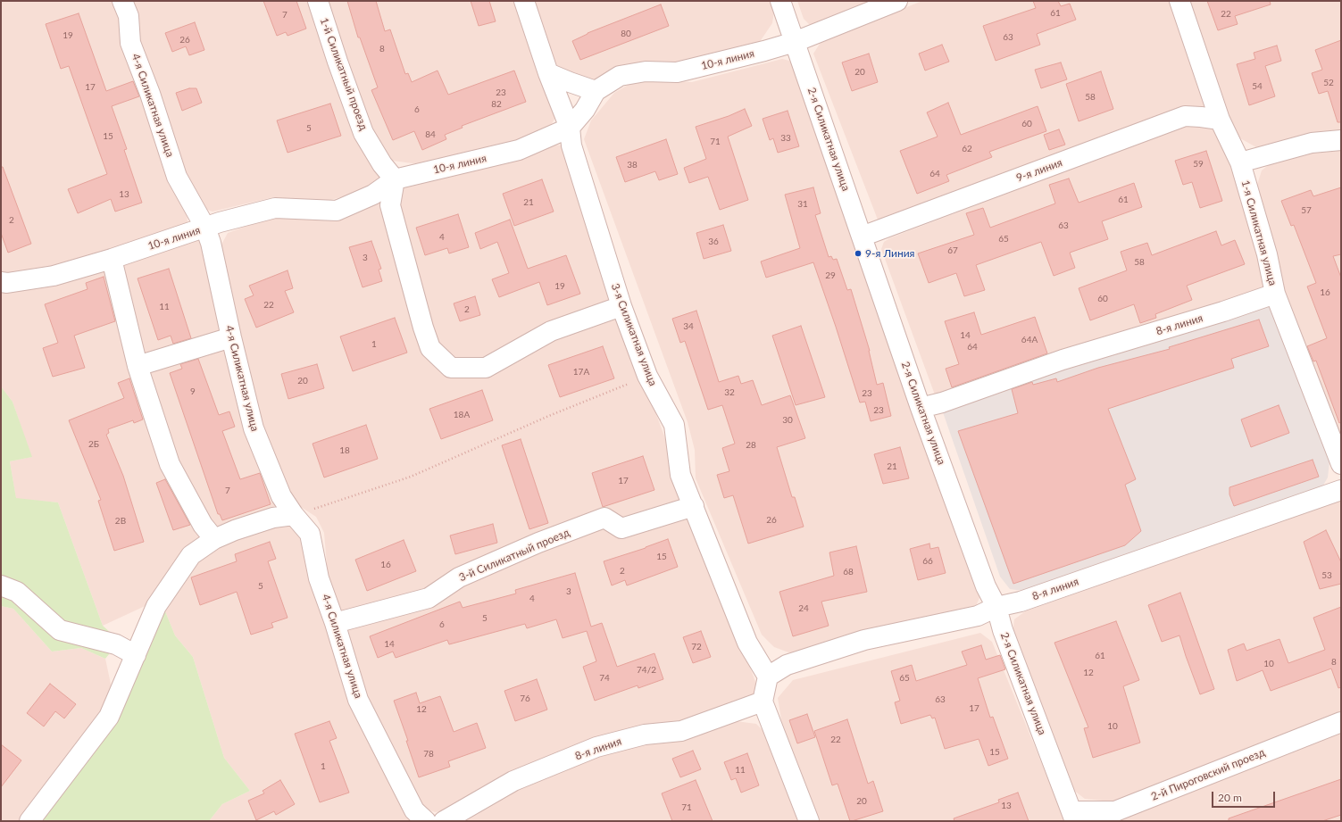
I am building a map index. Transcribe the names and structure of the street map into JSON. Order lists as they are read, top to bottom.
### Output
{
  "streets": {
    "street": [
      "10-я линия",
      "1-й Силикатный проезд",
      "4-я Силикатная улица",
      "2-я Силикатная улица",
      "9-я линия",
      "1-я Силикатная улица",
      "8-я линия",
      "3-я Силикатная улица",
      "3-й Силикатный проезд",
      "2-й Пироговский проезд"
    ]
  },
  "crossings": [
    ["10-я линия", "1-й Силикатный проезд"],
    ["10-я линия", "4-я Силикатная улица"],
    ["10-я линия", "2-я Силикатная улица"],
    ["10-я линия", "3-я Силикатная улица"],
    ["4-я Силикатная улица", "3-й Силикатный проезд"],
    ["2-я Силикатная улица", "9-я линия"],
    ["2-я Силикатная улица", "8-я линия"],
    ["2-я Силикатная улица", "2-й Пироговский проезд"],
    ["9-я линия", "1-я Силикатная улица"],
    ["1-я Силикатная улица", "8-я линия"],
    ["8-я линия", "3-я Силикатная улица"],
    ["3-я Силикатная улица", "3-й Силикатный проезд"]
  ],
  "places": ["9-я Линия"],
  "house_numbers": [
    "61",
    "22",
    "7",
    "80",
    "19",
    "63",
    "26",
    "8",
    "20",
    "52",
    "54",
    "17",
    "23",
    "58",
    "82",
    "6",
    "60",
    "5",
    "84",
    "15",
    "33",
    "71",
    "62",
    "59",
    "38",
    "64",
    "13",
    "61",
    "21",
    "31",
    "57",
    "2",
    "63",
    "4",
    "65",
    "36",
    "67",
    "3",
    "58",
    "29",
    "19",
    "16",
    "60",
    "22",
    "11",
    "2",
    "34",
    "14",
    "64А",
    "1",
    "64",
    "17А",
    "20",
    "9",
    "32",
    "23",
    "23",
    "18А",
    "30",
    "2Б",
    "28",
    "18",
    "21",
    "17",
    "7",
    "26",
    "2В",
    "15",
    "66",
    "16",
    "2",
    "68",
    "53",
    "5",
    "3",
    "4",
    "24",
    "5",
    "6",
    "14",
    "72",
    "61",
    "8",
    "10",
    "74/2",
    "12",
    "74",
    "65",
    "76",
    "63",
    "17",
    "12",
    "10",
    "22",
    "15",
    "78",
    "1",
    "11",
    "20",
    "13",
    "71"
  ],
  "scale_bar": "20 m"
}
